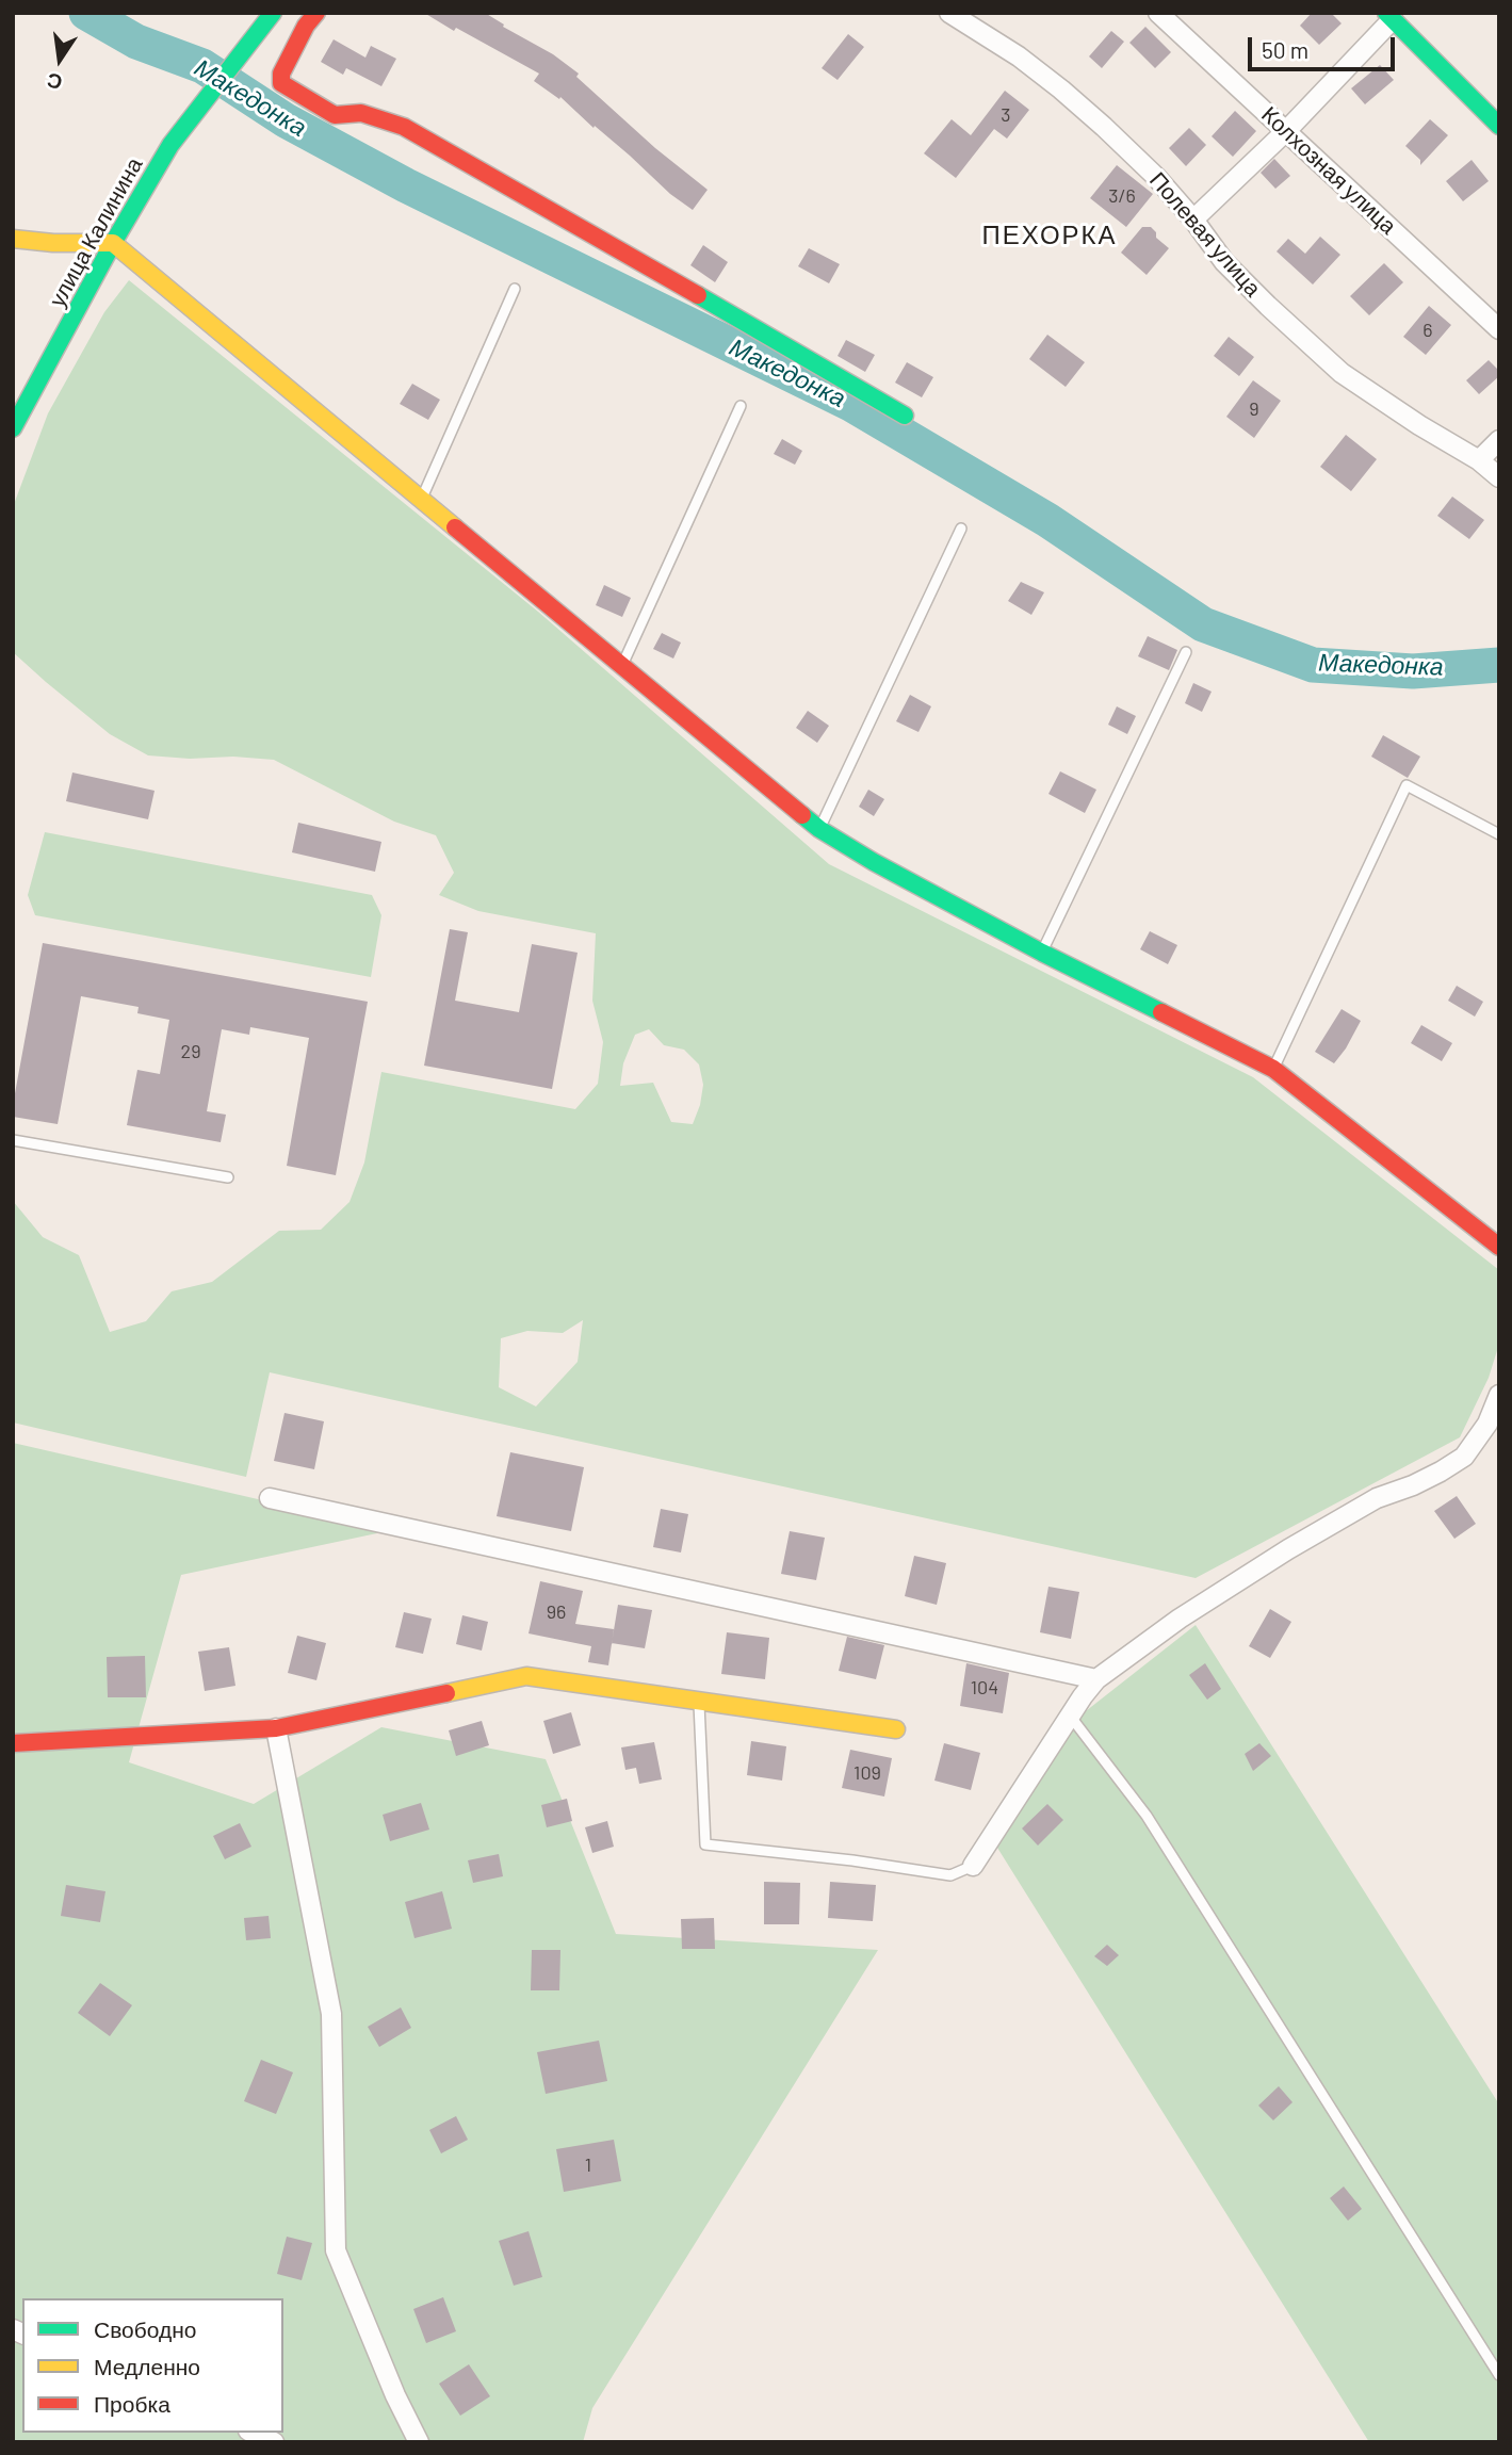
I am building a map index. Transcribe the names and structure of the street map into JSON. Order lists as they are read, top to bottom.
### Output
{
  "streets": {
    "street": ["Колхозная улица", "улица Калинина", "Полевая улица"]
  },
  "districts": ["ПЕХОРКА"],
  "water": ["Македонка"],
  "house_numbers": [
    "3",
    "3/6",
    "6",
    "9",
    "29",
    "96",
    "104",
    "109",
    "1"
  ],
  "legend": ["Свободно", "Медленно", "Пробка"],
  "scale_bar": "50 m",
  "north": "bottom"
}
